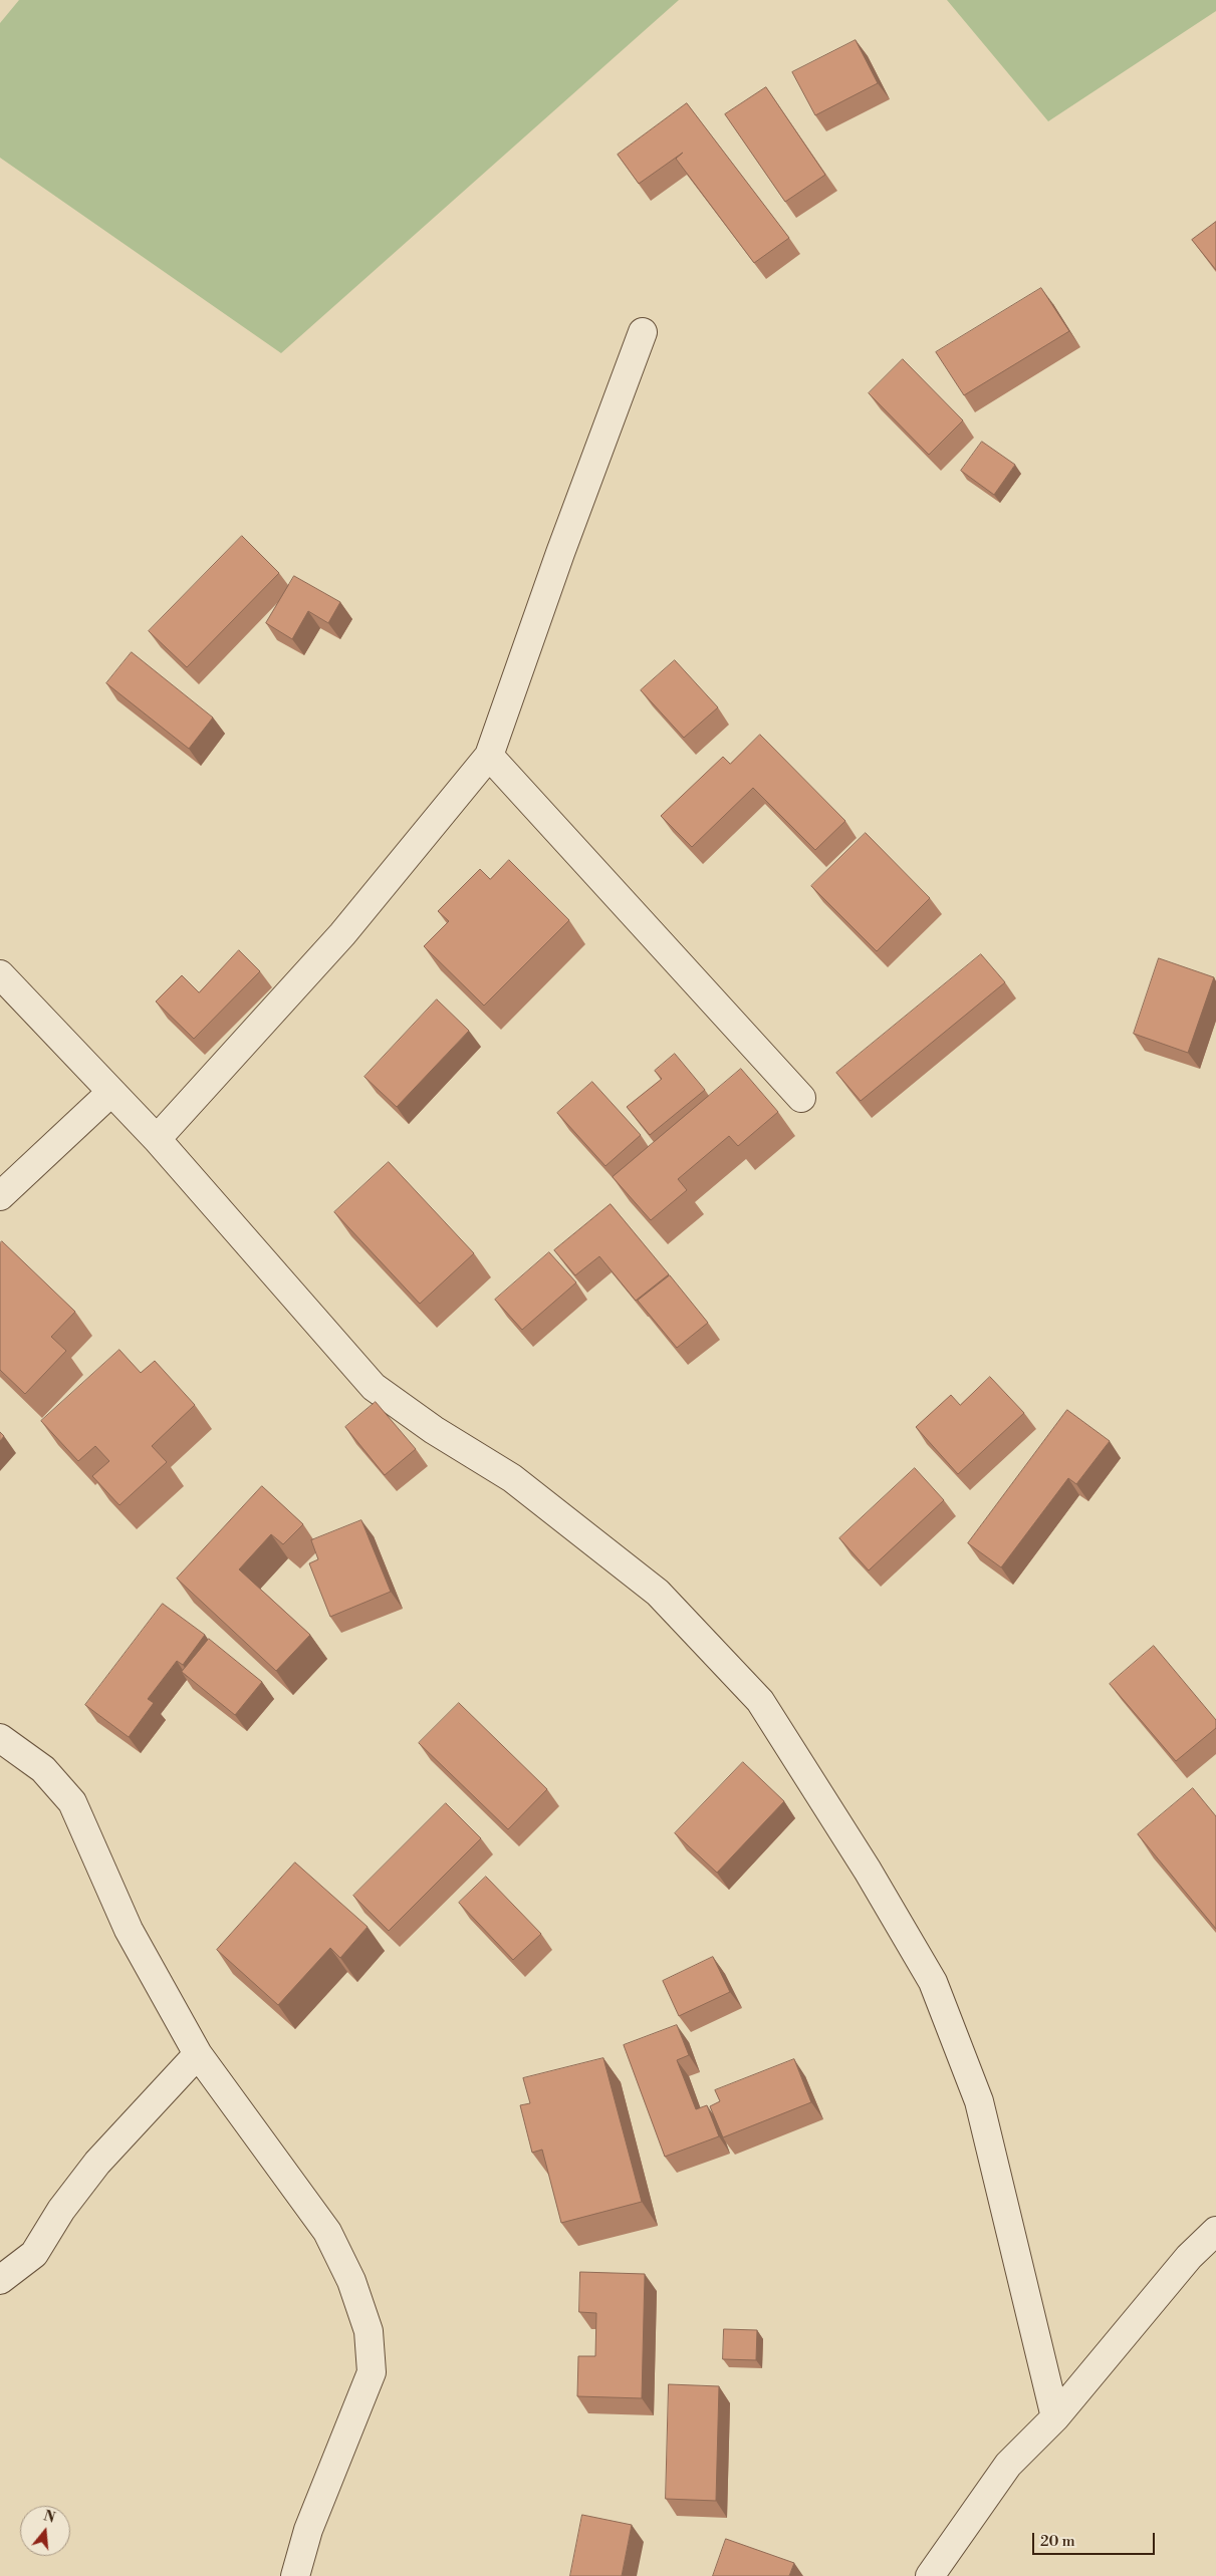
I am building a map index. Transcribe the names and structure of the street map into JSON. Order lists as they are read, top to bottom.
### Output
{
  "scale_bar": "20 m",
  "north": "top"
}
